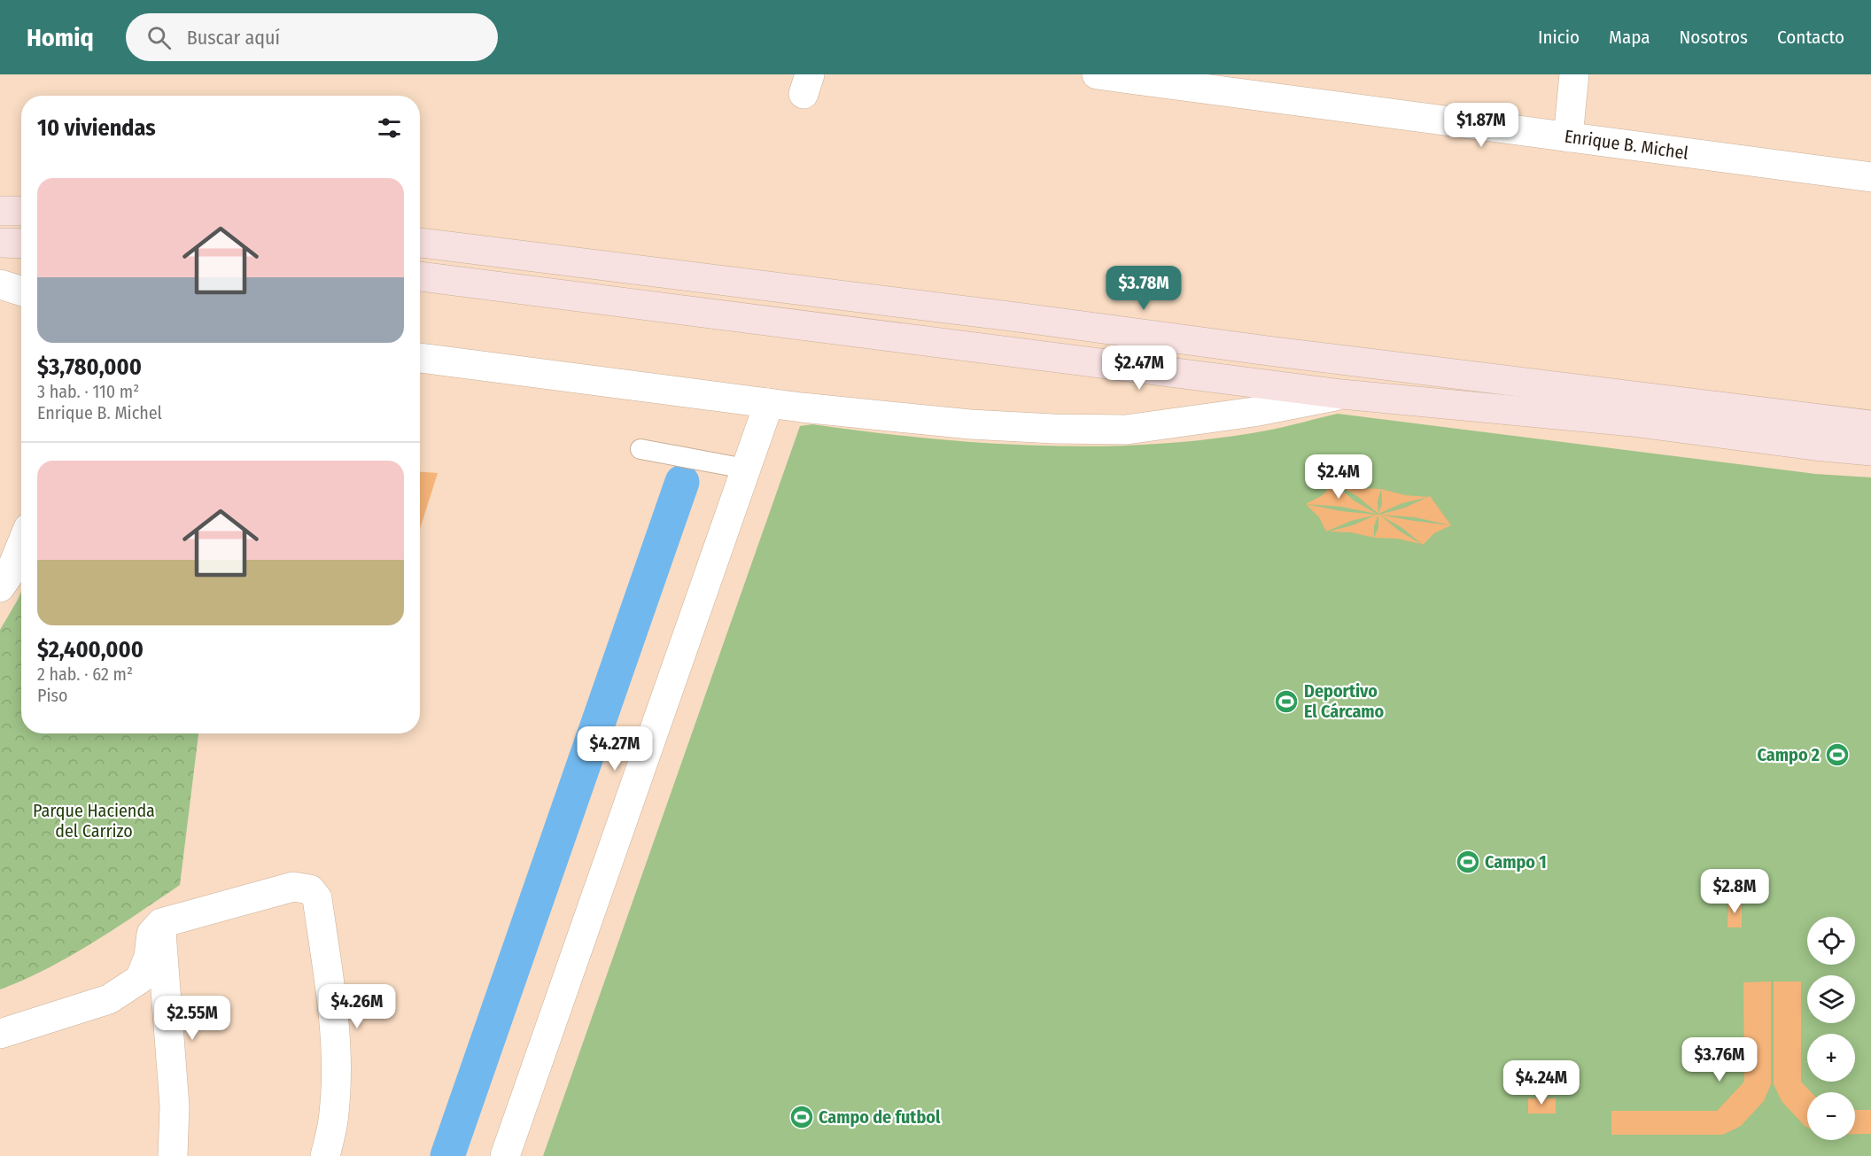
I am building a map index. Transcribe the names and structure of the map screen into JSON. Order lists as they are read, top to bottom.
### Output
{
  "streets": {
    "street": ["Enrique B. Michel"]
  },
  "parks": ["Parque Hacienda del Carrizo"],
  "places": {
    "sports": [
      "Deportivo El Cárcamo",
      "Campo 2",
      "Campo 1",
      "Campo de futbol"
    ]
  },
  "page": {
    "header": "Homiq",
    "search": "Buscar aquí",
    "nav": [
      "Inicio",
      "Mapa",
      "Nosotros",
      "Contacto"
    ],
    "heading": "10 viviendas",
    "price": [
      "$1.87M",
      "$3.78M",
      "$2.47M",
      "$2.4M",
      "$4.27M",
      "$2.8M",
      "$4.26M",
      "$2.55M",
      "$3.76M",
      "$4.24M"
    ],
    "list": [
      {
        "name": "$3,780,000",
        "note": "3 hab. · 110 m² · Enrique B. Michel"
      },
      {
        "name": "$2,400,000",
        "note": "2 hab. · 62 m² · Piso"
      }
    ],
    "map_buttons": ["+", "−"]
  }
}
